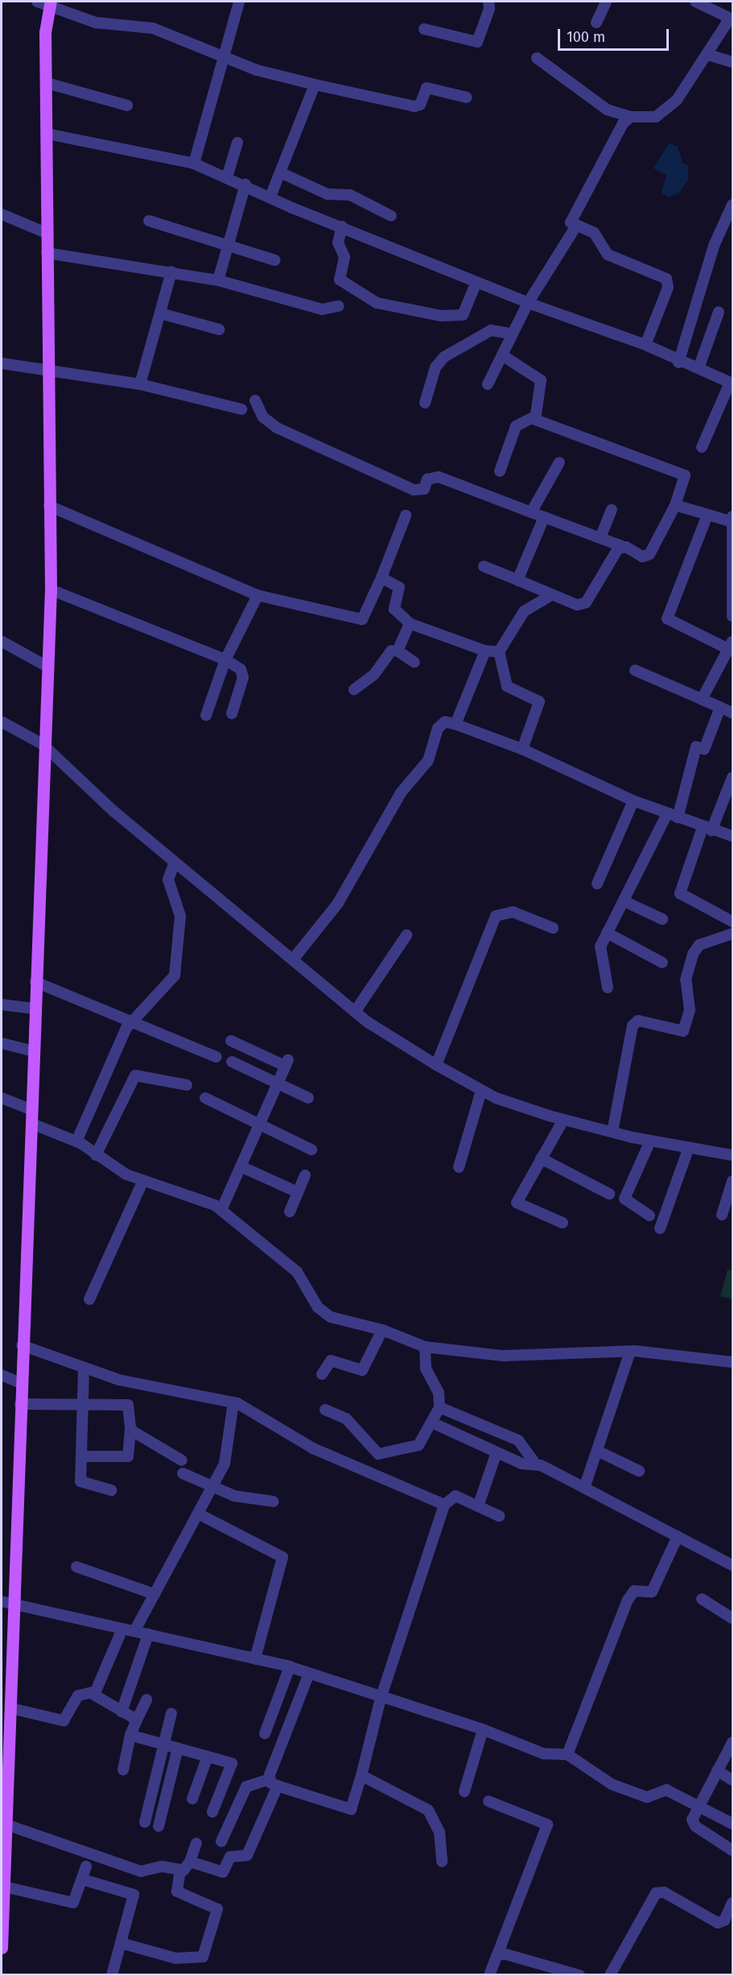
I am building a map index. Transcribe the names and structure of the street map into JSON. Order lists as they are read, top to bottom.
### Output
{
  "scale_bar": "100 m"
}
